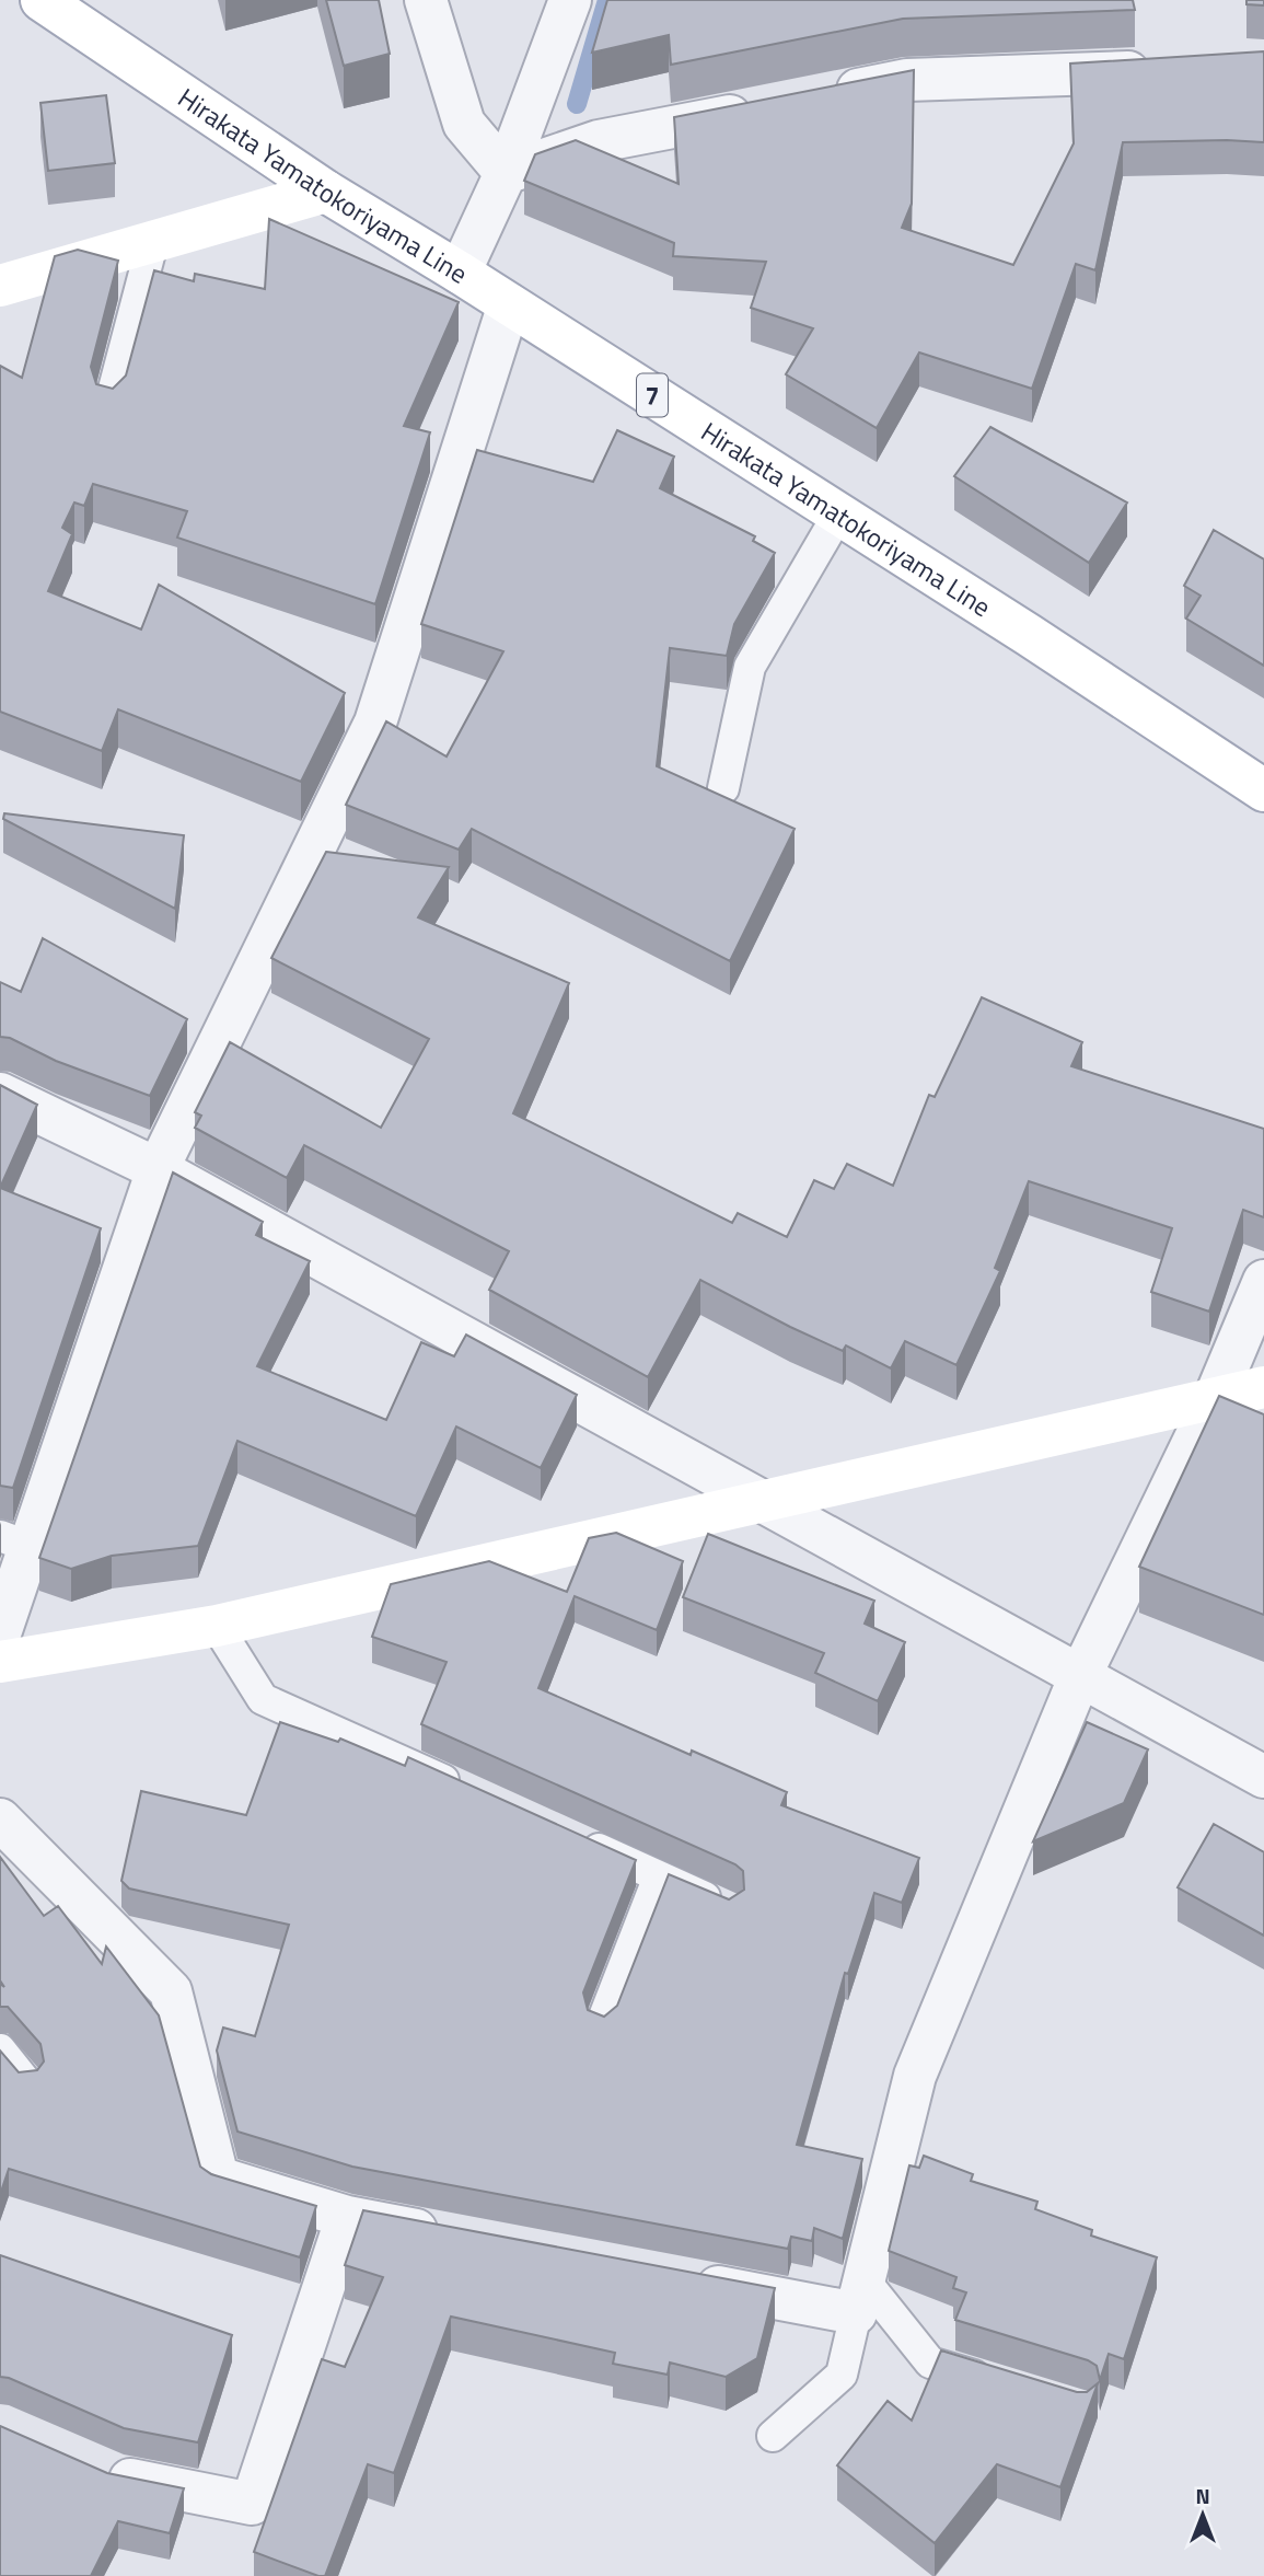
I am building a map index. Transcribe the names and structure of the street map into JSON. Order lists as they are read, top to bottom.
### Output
{
  "streets": {
    "street": ["Hirakata Yamatokoriyama Line", "7"]
  },
  "north": "top"
}
